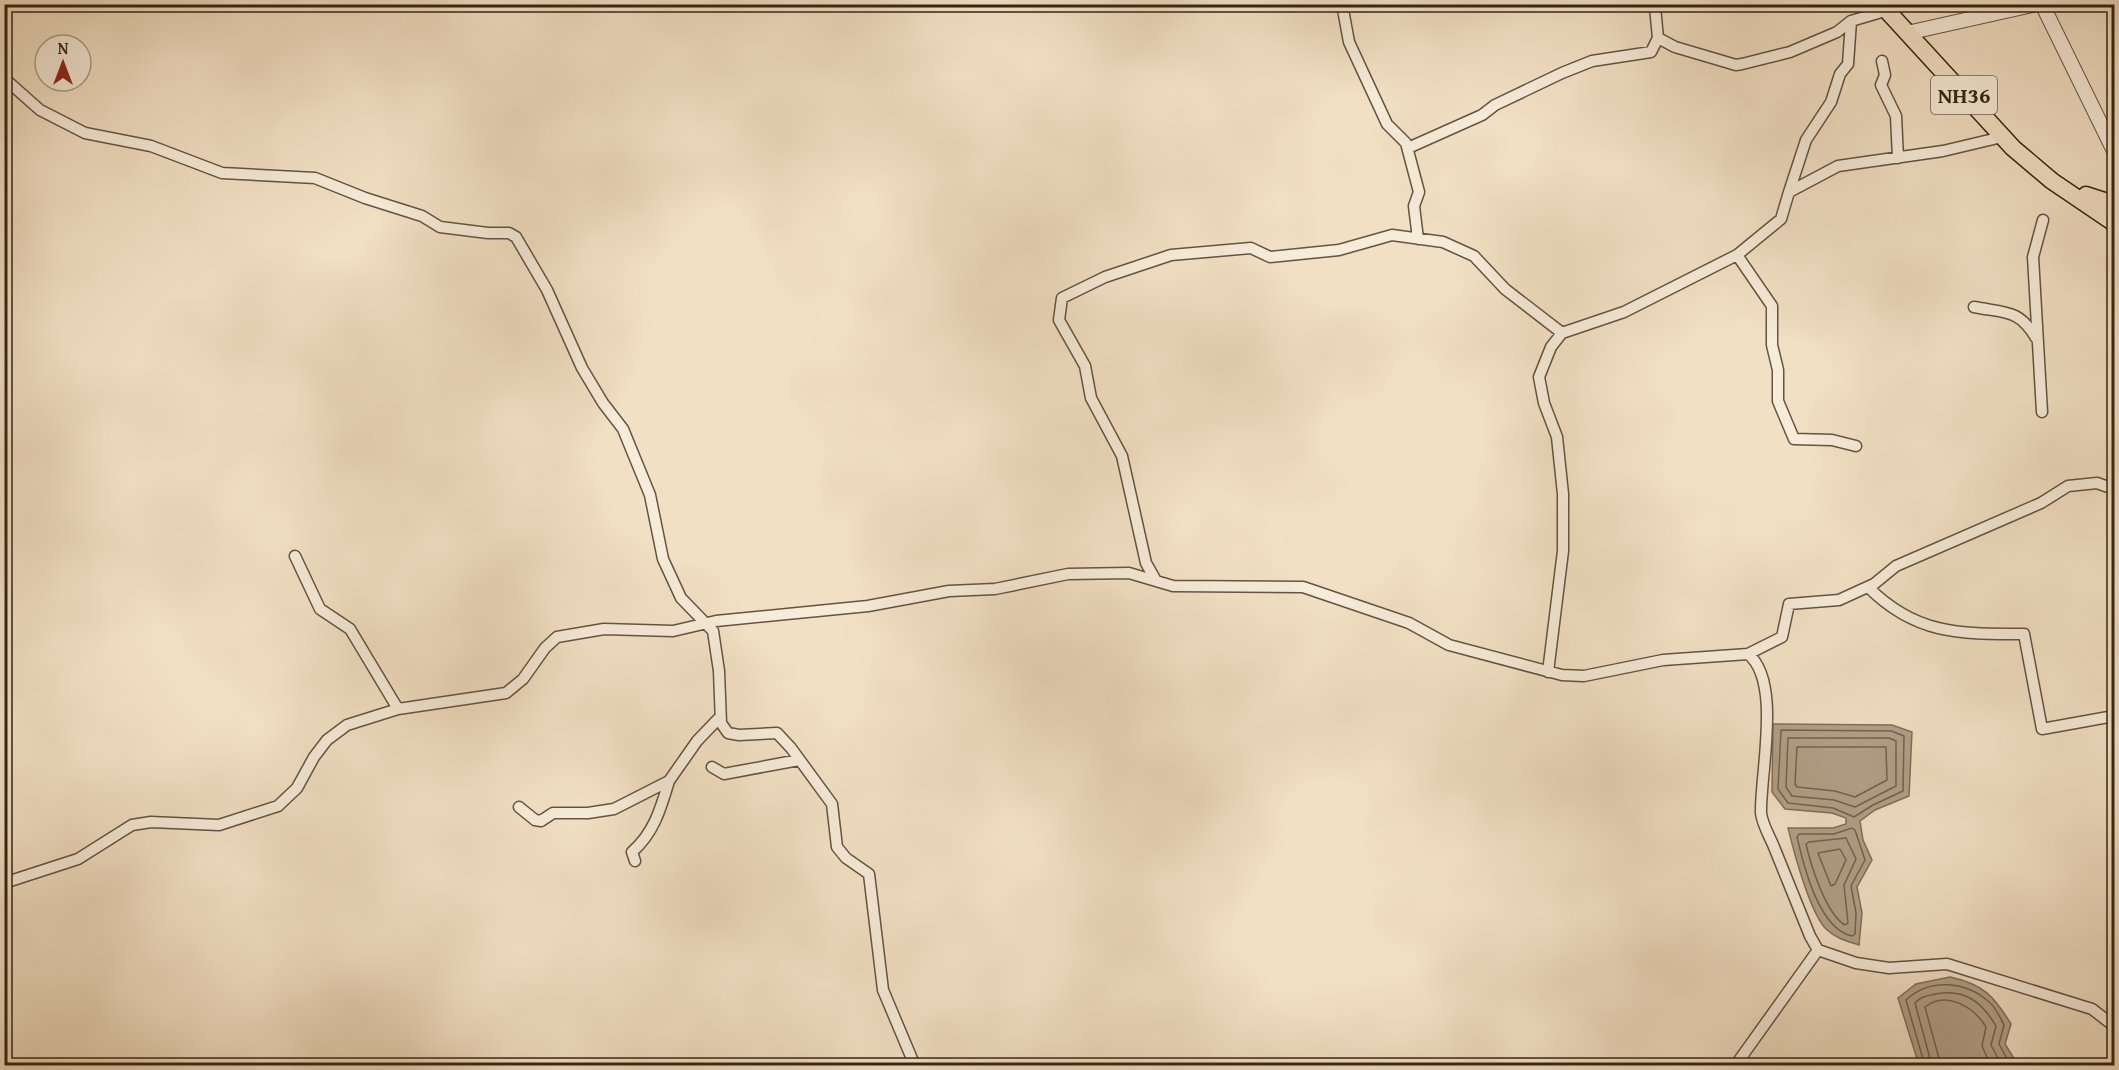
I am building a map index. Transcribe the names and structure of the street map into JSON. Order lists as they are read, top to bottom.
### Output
{
  "streets": {
    "highway": ["NH36"]
  },
  "north": "top"
}
